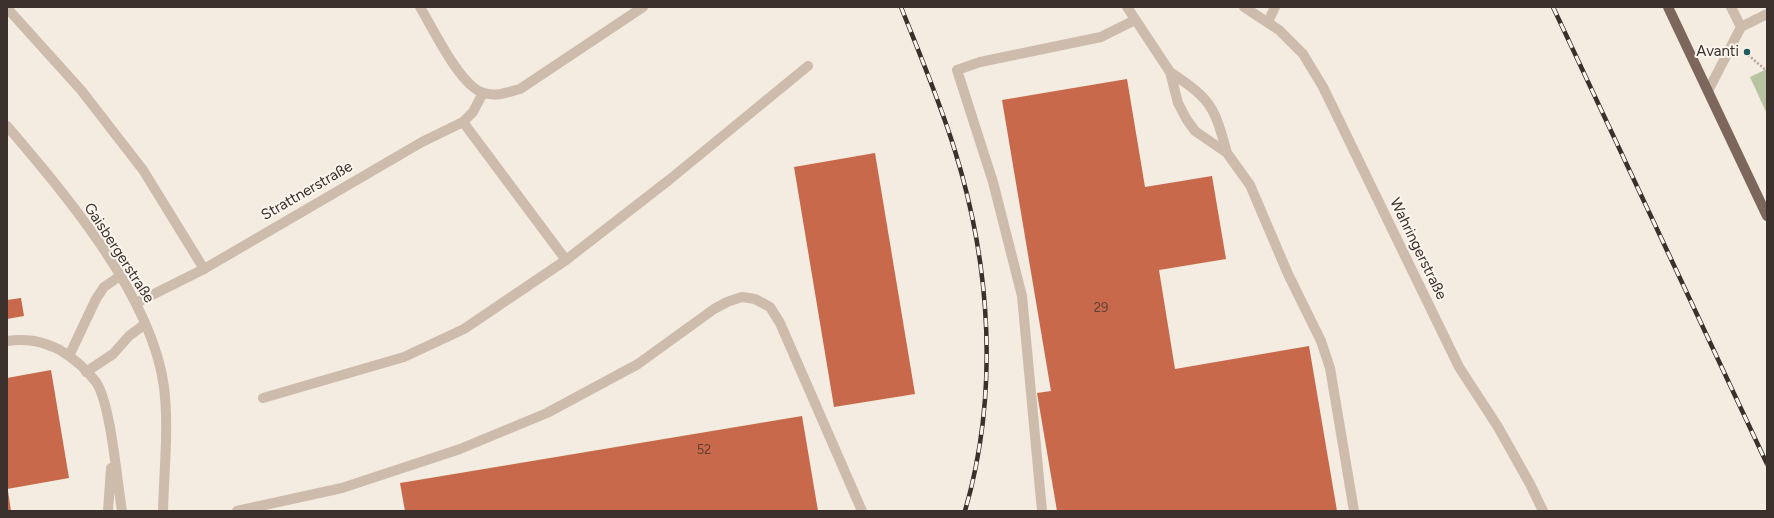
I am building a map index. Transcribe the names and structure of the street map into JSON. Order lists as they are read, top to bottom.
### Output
{
  "streets": {
    "street": ["Strattnerstraße", "Wahringerstraße", "Gaisbergerstraße"]
  },
  "crossings": [
    ["Strattnerstraße", "Gaisbergerstraße"]
  ],
  "places": ["Avanti"],
  "house_numbers": ["29", "52"]
}
